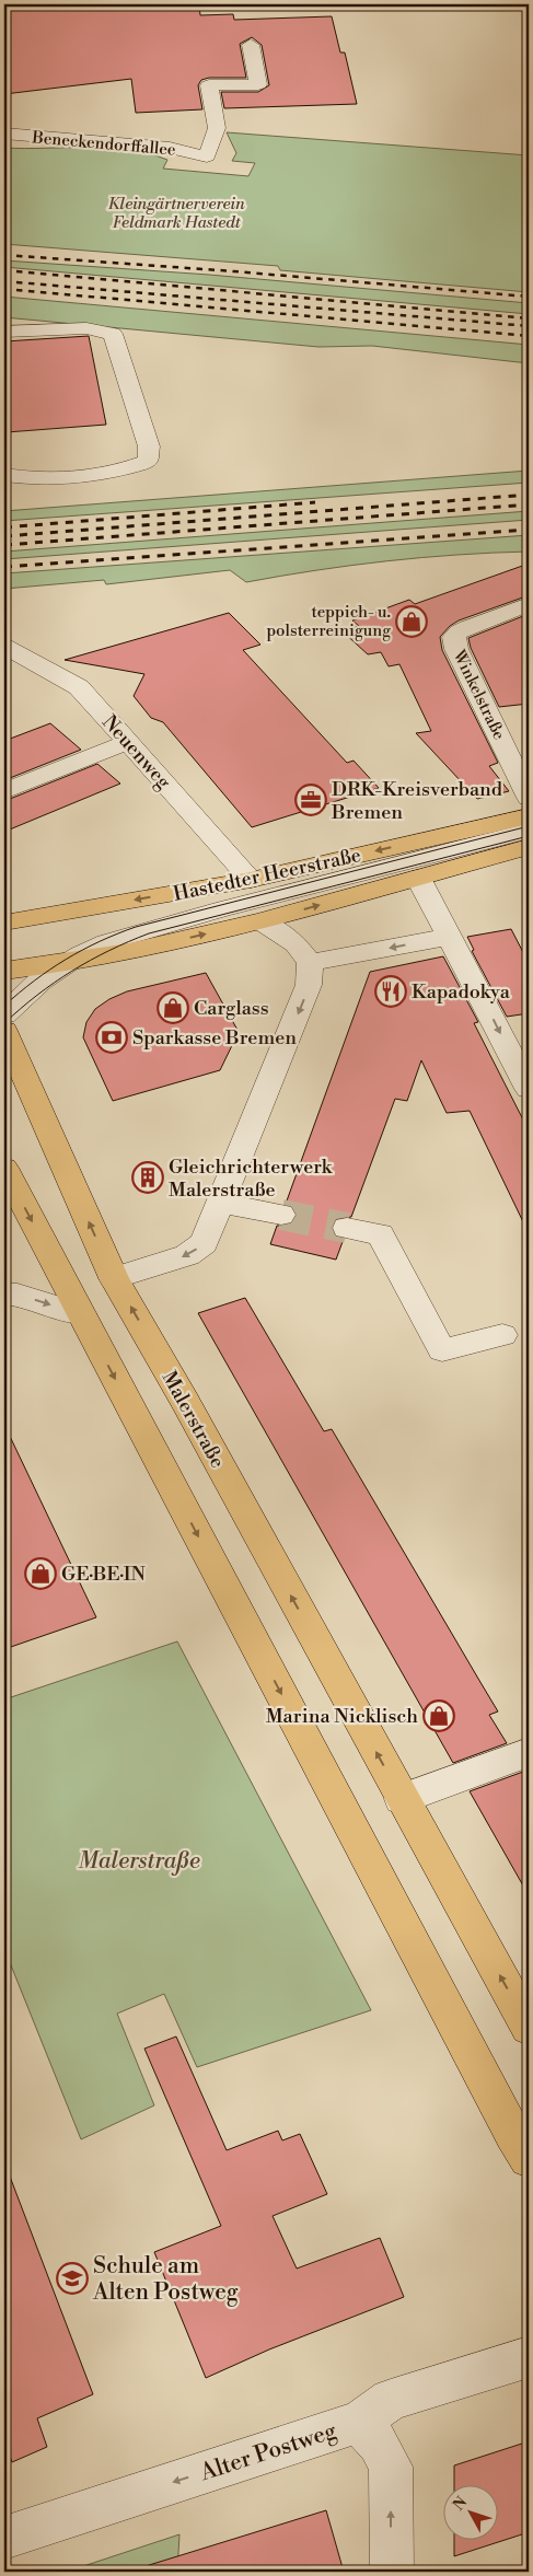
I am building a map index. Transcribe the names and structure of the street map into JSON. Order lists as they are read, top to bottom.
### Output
{
  "streets": {
    "main road": ["Hastedter Heerstraße", "Malerstraße"],
    "street": [
      "Beneckendorffallee",
      "Winkelstraße",
      "Neuenweg",
      "Alter Postweg"
    ]
  },
  "crossings": [
    ["Neuenweg", "Hastedter Heerstraße"]
  ],
  "one_way": ["Alter Postweg"],
  "parks": ["Kleingärtnerverein Feldmark Hastedt", "Malerstraße"],
  "places": {
    "shop": [
      "teppich- u. polsterreinigung",
      "Carglass",
      "GE·BE·IN",
      "Marina Nicklisch"
    ],
    "office": ["DRK-Kreisverband Bremen"],
    "restaurant": ["Kapadokya"],
    "bank": ["Sparkasse Bremen"],
    "building": ["Gleichrichterwerk Malerstraße"],
    "school or university": ["Schule am Alten Postweg"]
  },
  "north": "top left"
}
